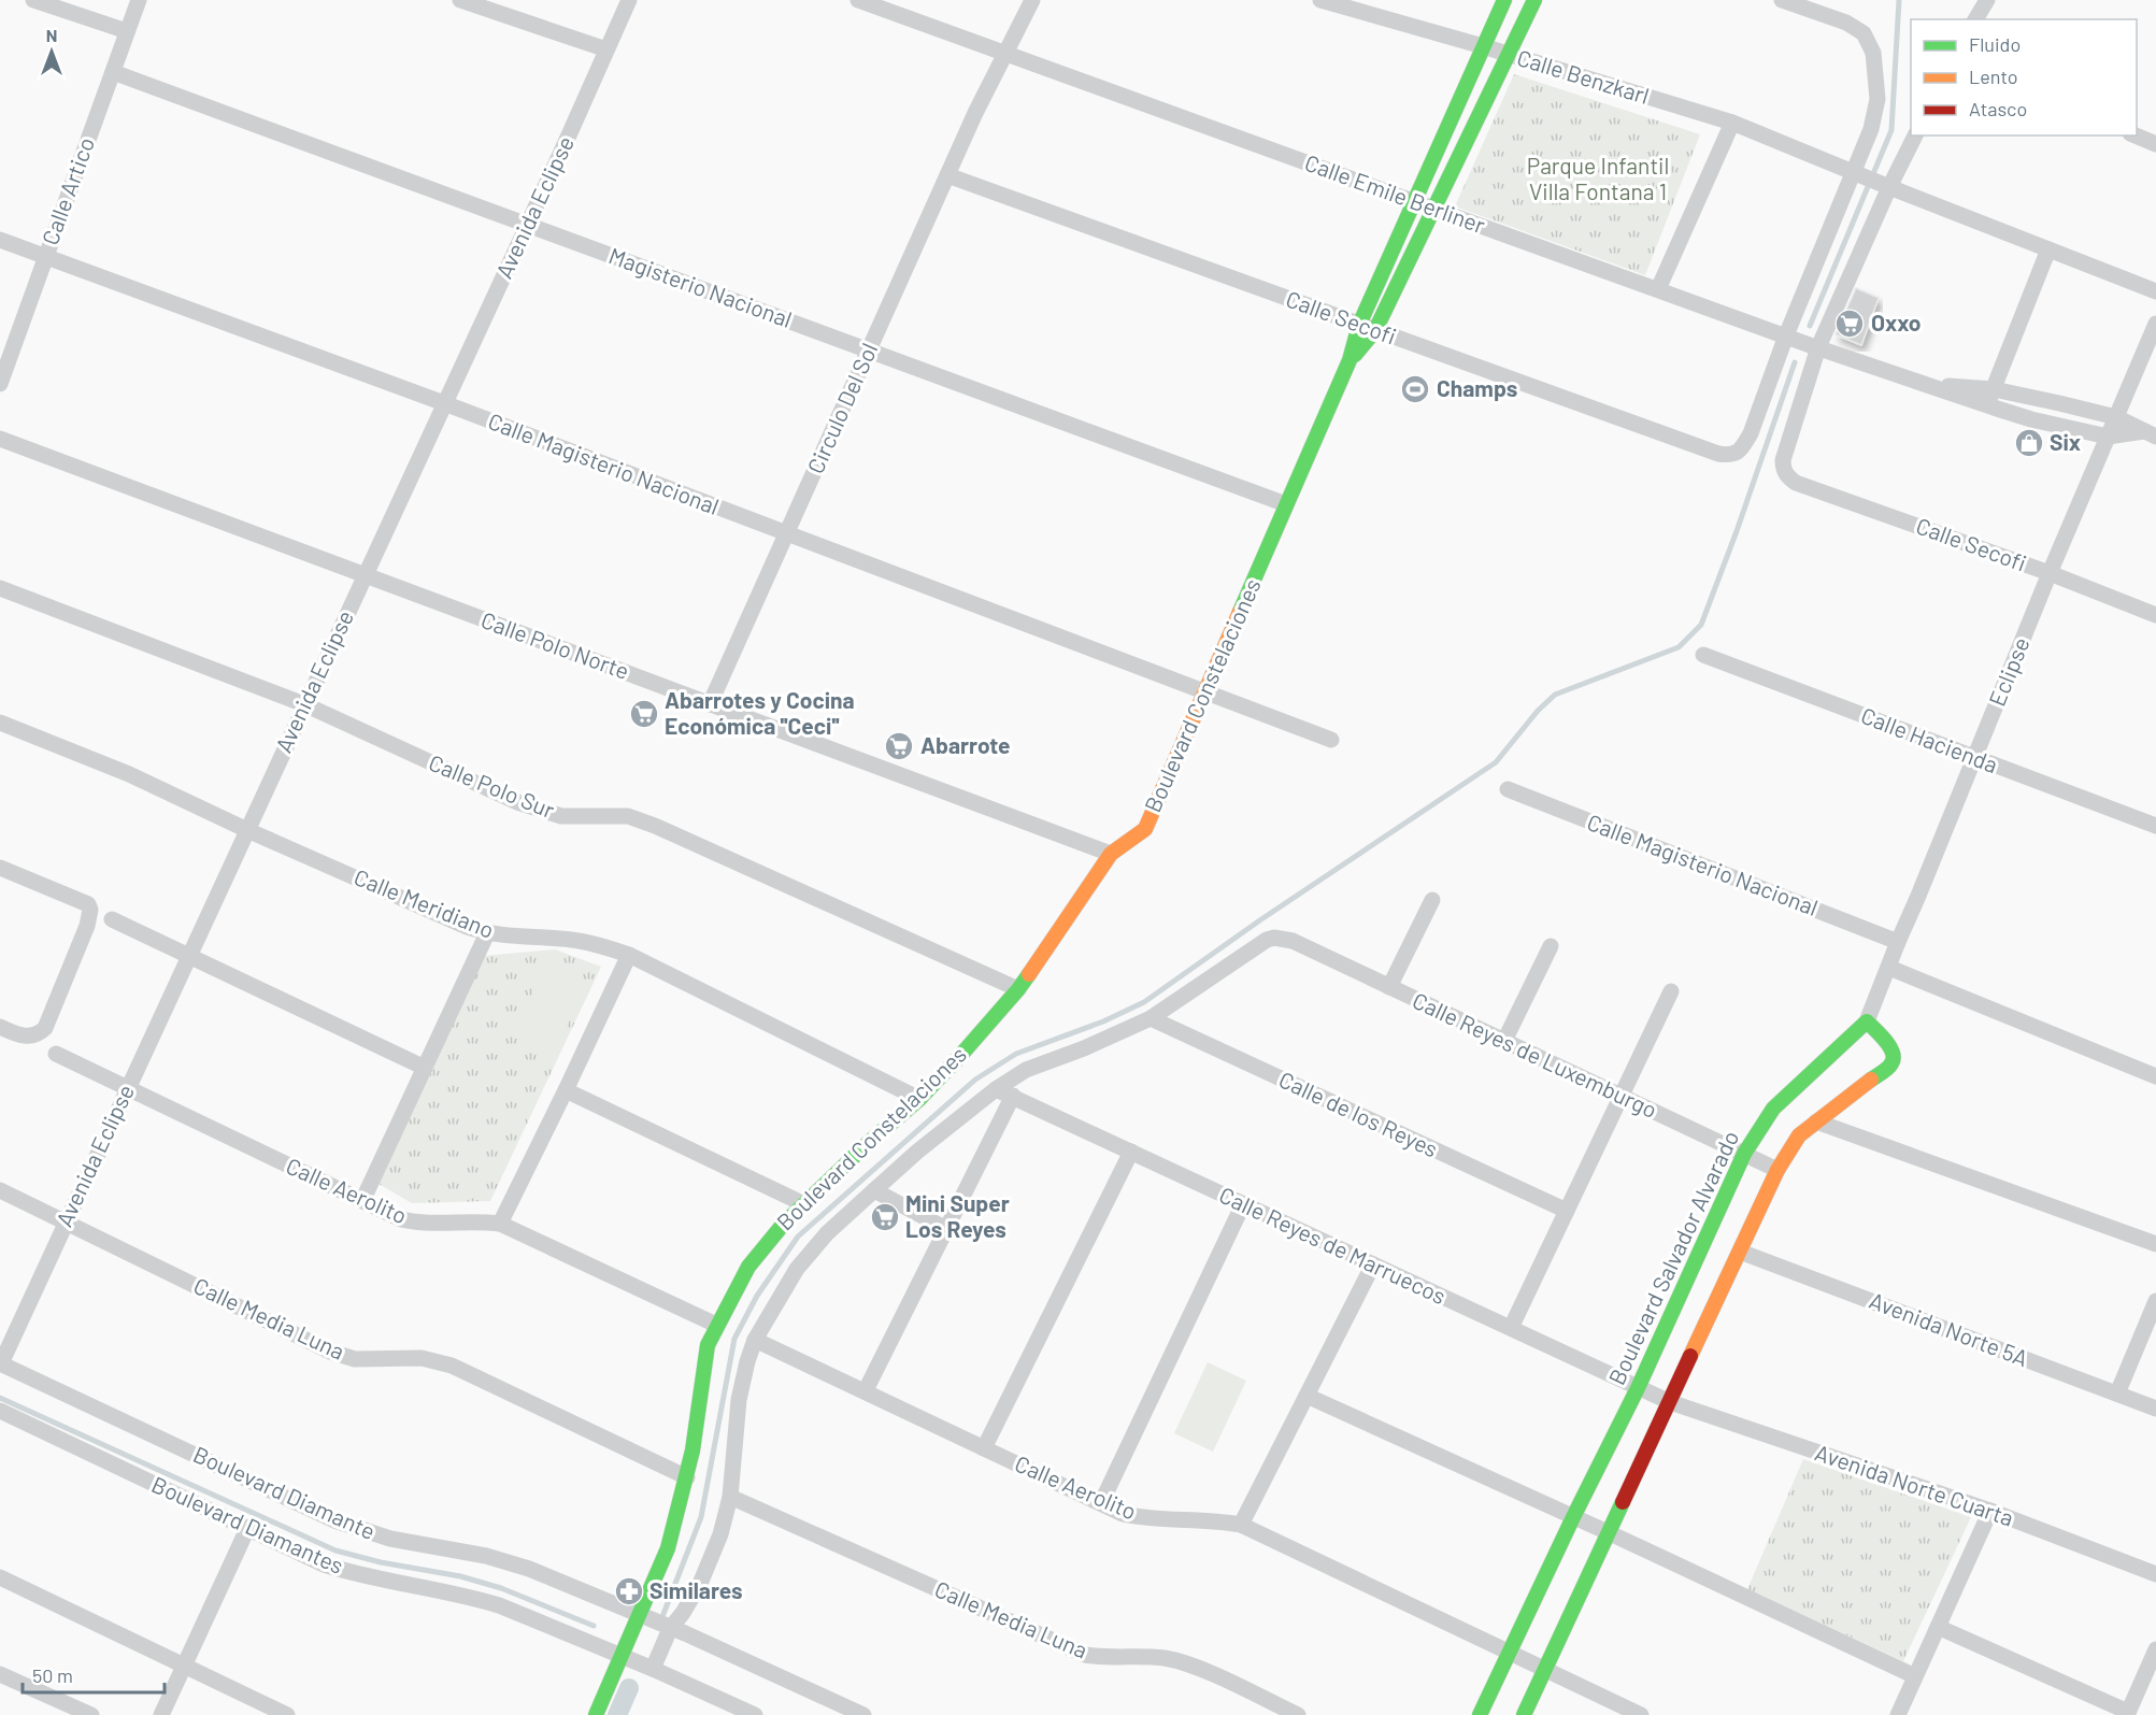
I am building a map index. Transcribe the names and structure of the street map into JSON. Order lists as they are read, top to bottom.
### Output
{
  "streets": {
    "street": [
      "Calle Benzkarl",
      "Calle Artico",
      "Calle Emile Berliner",
      "Avenida Eclipse",
      "Magisterio Nacional",
      "Calle Secofi",
      "Circulo Del Sol",
      "Calle Magisterio Nacional",
      "Calle Polo Norte",
      "Eclipse",
      "Boulevard Constelaciones",
      "Calle Hacienda",
      "Calle Polo Sur",
      "Calle Meridiano",
      "Calle Reyes de Luxemburgo",
      "Calle de los Reyes",
      "Calle Aerolito",
      "Calle Reyes de Marruecos",
      "Boulevard Salvador Alvarado",
      "Calle Media Luna",
      "Avenida Norte 5A",
      "Avenida Norte Cuarta",
      "Boulevard Diamante",
      "Boulevard Diamantes"
    ]
  },
  "crossings": [
    ["Calle Benzkarl", "Boulevard Constelaciones"],
    ["Calle Artico", "Magisterio Nacional"],
    ["Calle Artico", "Calle Magisterio Nacional"],
    ["Calle Emile Berliner", "Calle Secofi"],
    ["Calle Emile Berliner", "Circulo Del Sol"],
    ["Calle Emile Berliner", "Eclipse"],
    ["Calle Emile Berliner", "Boulevard Constelaciones"],
    ["Avenida Eclipse", "Magisterio Nacional"],
    ["Avenida Eclipse", "Calle Magisterio Nacional"],
    ["Avenida Eclipse", "Calle Polo Norte"],
    ["Avenida Eclipse", "Calle Polo Sur"],
    ["Avenida Eclipse", "Calle Meridiano"],
    ["Avenida Eclipse", "Calle Aerolito"],
    ["Avenida Eclipse", "Calle Media Luna"],
    ["Avenida Eclipse", "Boulevard Diamante"],
    ["Magisterio Nacional", "Circulo Del Sol"],
    ["Magisterio Nacional", "Boulevard Constelaciones"],
    ["Calle Secofi", "Circulo Del Sol"],
    ["Calle Secofi", "Eclipse"],
    ["Calle Secofi", "Boulevard Constelaciones"],
    ["Circulo Del Sol", "Calle Magisterio Nacional"],
    ["Circulo Del Sol", "Calle Polo Norte"],
    ["Calle Magisterio Nacional", "Eclipse"],
    ["Calle Magisterio Nacional", "Boulevard Constelaciones"],
    ["Calle Polo Norte", "Boulevard Constelaciones"],
    ["Eclipse", "Calle Hacienda"],
    ["Eclipse", "Boulevard Salvador Alvarado"],
    ["Boulevard Constelaciones", "Calle Polo Sur"],
    ["Boulevard Constelaciones", "Calle Meridiano"],
    ["Boulevard Constelaciones", "Calle Reyes de Luxemburgo"],
    ["Boulevard Constelaciones", "Calle de los Reyes"],
    ["Boulevard Constelaciones", "Calle Aerolito"],
    ["Boulevard Constelaciones", "Calle Reyes de Marruecos"],
    ["Boulevard Constelaciones", "Calle Media Luna"],
    ["Boulevard Constelaciones", "Boulevard Diamante"],
    ["Boulevard Constelaciones", "Boulevard Diamantes"],
    ["Calle Reyes de Luxemburgo", "Boulevard Salvador Alvarado"],
    ["Calle Aerolito", "Boulevard Salvador Alvarado"],
    ["Calle Reyes de Marruecos", "Boulevard Salvador Alvarado"],
    ["Calle Reyes de Marruecos", "Avenida Norte Cuarta"]
  ],
  "parks": ["Parque Infantil Villa Fontana 1"],
  "places": {
    "supermarket": [
      "Oxxo",
      "Abarrotes y Cocina Económica ''Ceci''",
      "Abarrote",
      "Mini Super Los Reyes"
    ],
    "sports": ["Champs"],
    "shop": ["Six"],
    "pharmacy": ["Similares"]
  },
  "legend": ["Fluido", "Lento", "Atasco"],
  "scale_bar": "50 m",
  "north": "top"
}
